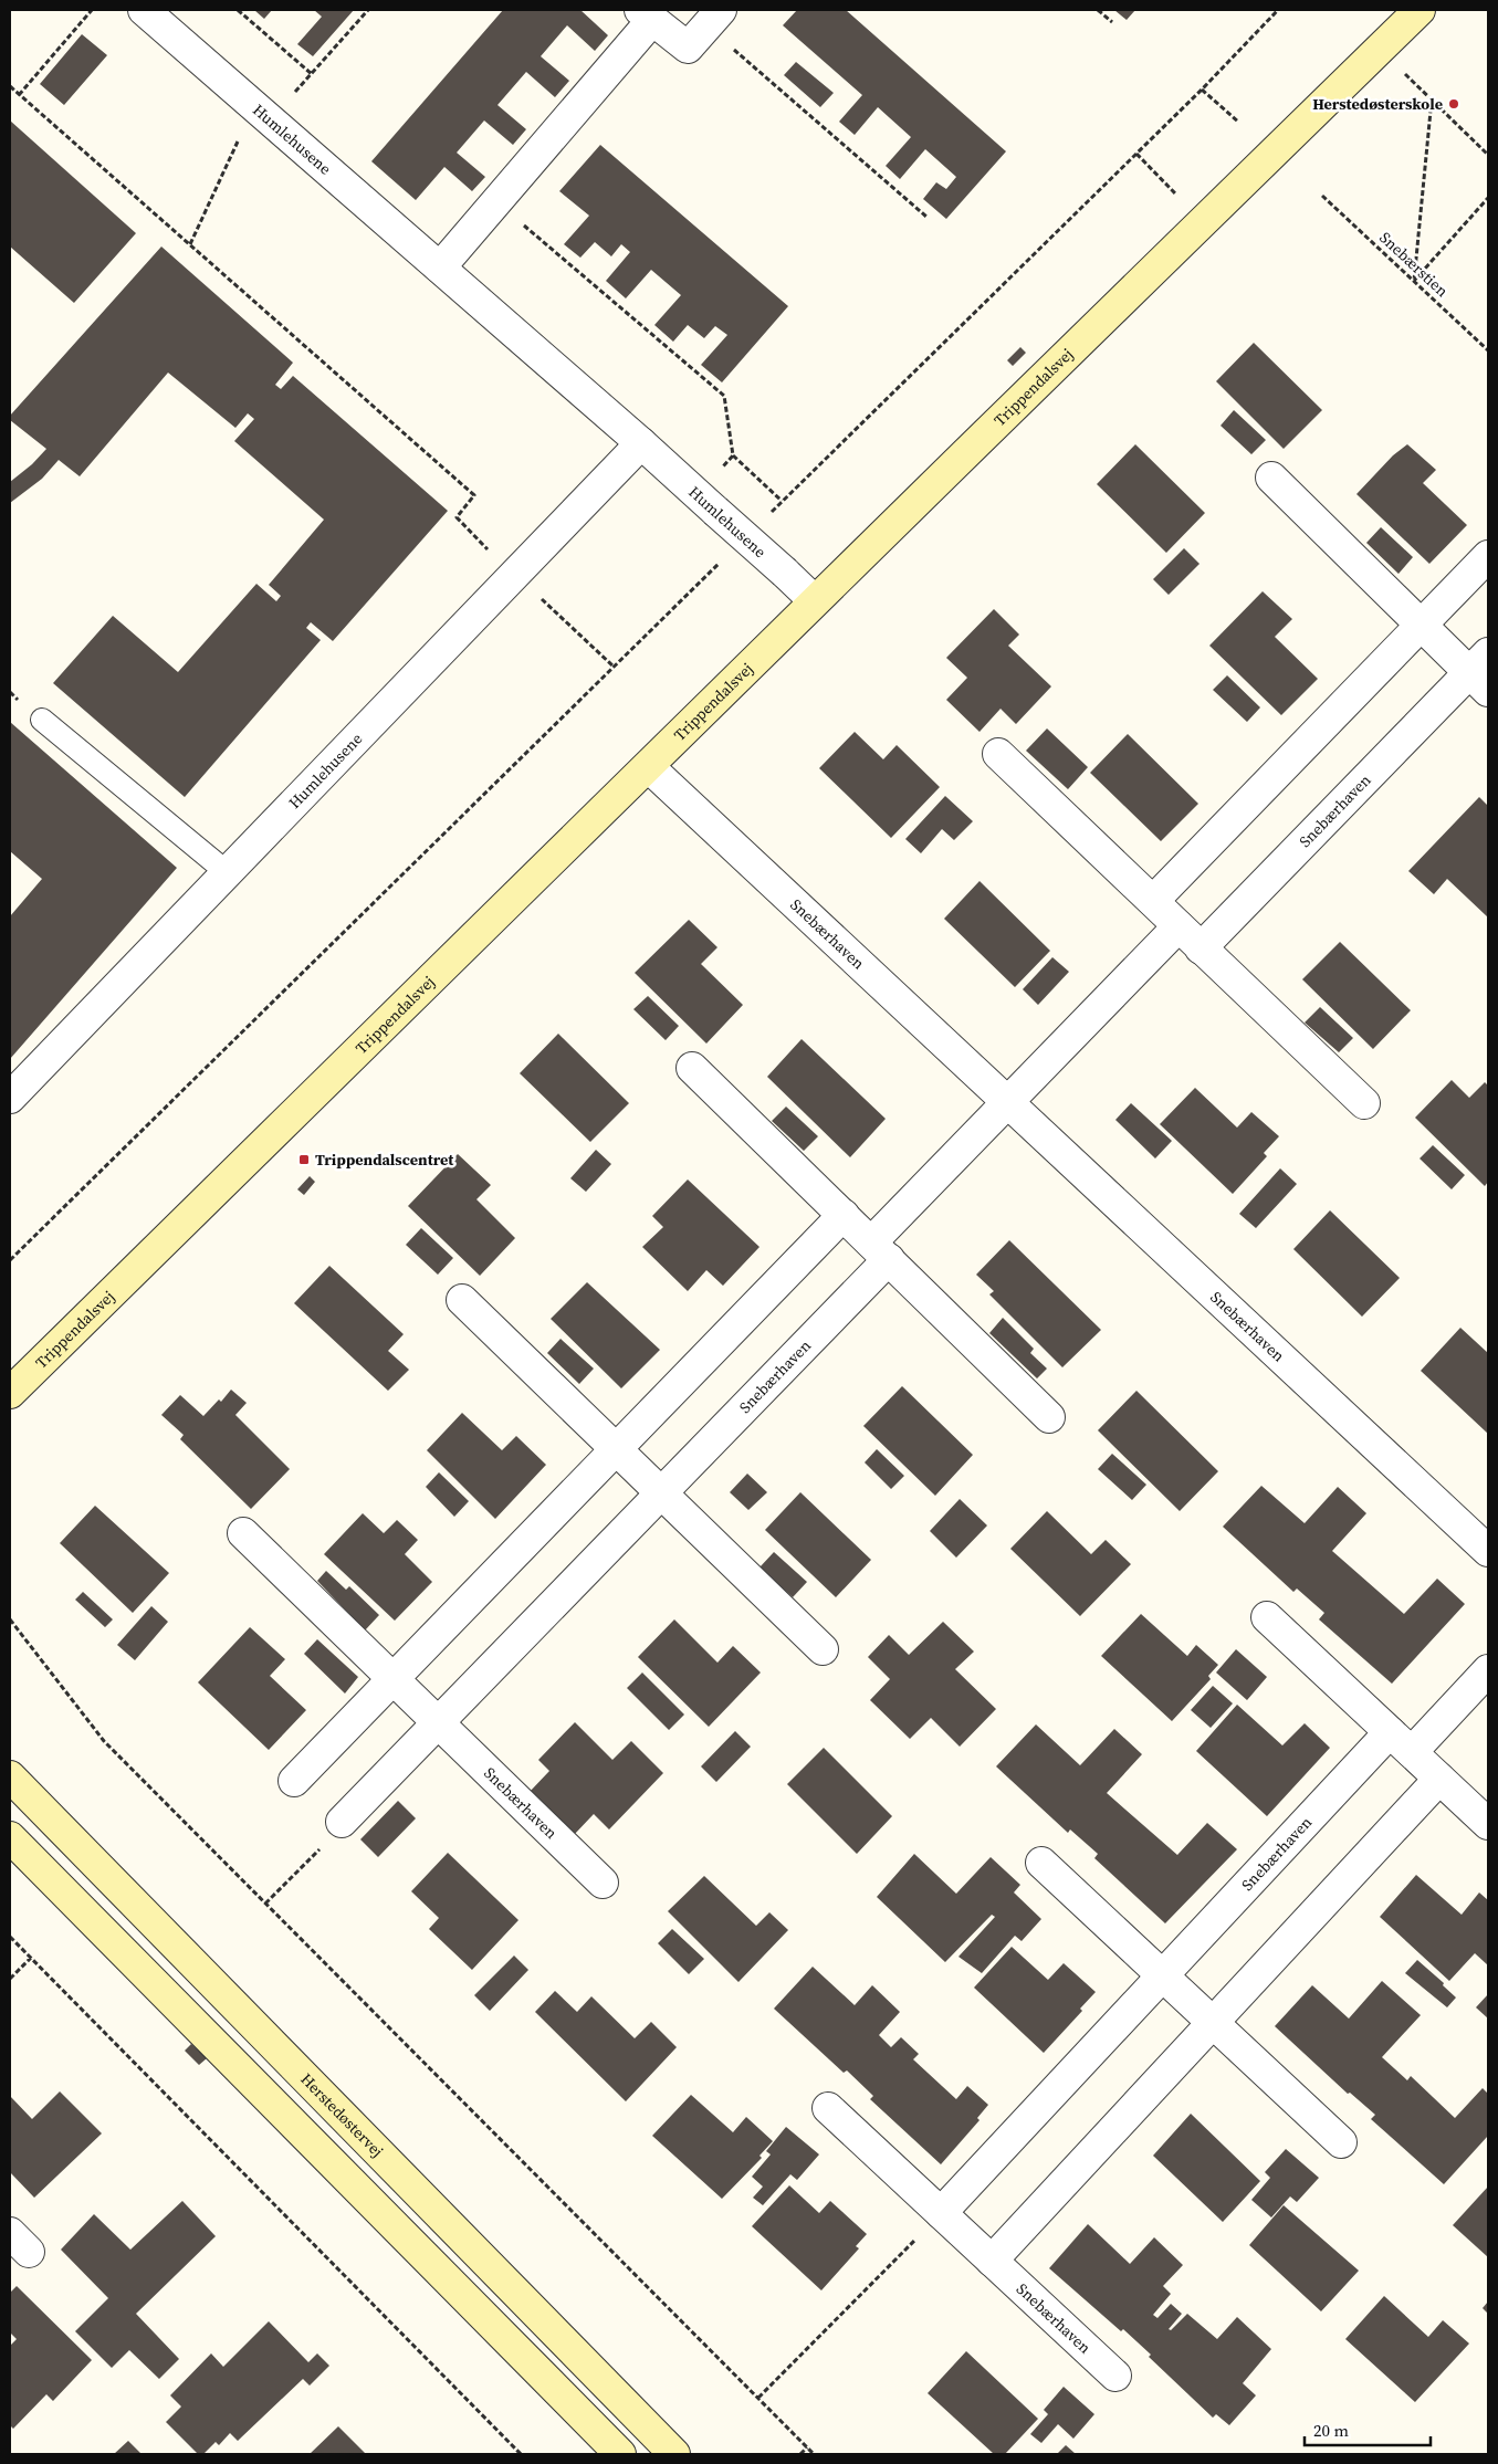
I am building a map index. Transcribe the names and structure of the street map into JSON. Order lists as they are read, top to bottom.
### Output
{
  "streets": {
    "street": [
      "Humlehusene",
      "Trippendalsvej",
      "Snebærhaven",
      "Herstedøstervej"
    ],
    "path": ["Snebærstien"]
  },
  "crossings": [
    ["Humlehusene", "Trippendalsvej"],
    ["Trippendalsvej", "Snebærhaven"]
  ],
  "places": {
    "other": ["Herstedøsterskole"],
    "transit": ["Trippendalscentret"]
  },
  "scale_bar": "20 m"
}
